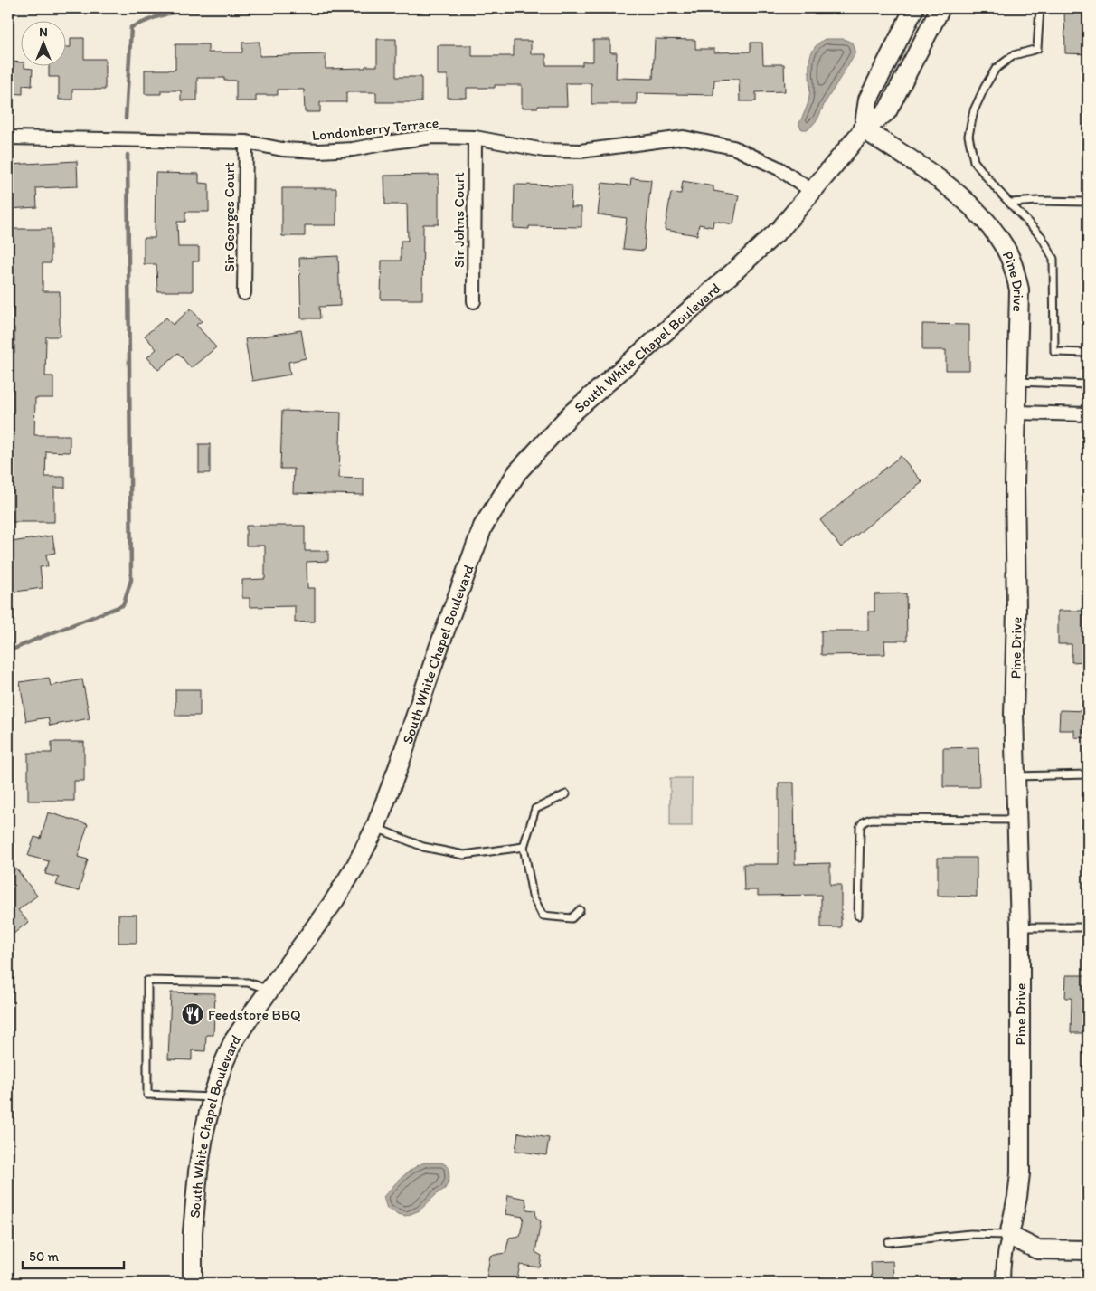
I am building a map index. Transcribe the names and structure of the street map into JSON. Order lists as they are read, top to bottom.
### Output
{
  "streets": {
    "main road": ["Pine Drive", "South White Chapel Boulevard"],
    "street": ["Londonberry Terrace", "Sir Georges Court", "Sir Johns Court"]
  },
  "crossings": [
    ["Londonberry Terrace", "Sir Georges Court"],
    ["Londonberry Terrace", "Sir Johns Court"],
    ["Londonberry Terrace", "South White Chapel Boulevard"],
    ["Pine Drive", "South White Chapel Boulevard"]
  ],
  "places": {
    "restaurant": ["Feedstore BBQ"]
  },
  "scale_bar": "50 m",
  "north": "top"
}
